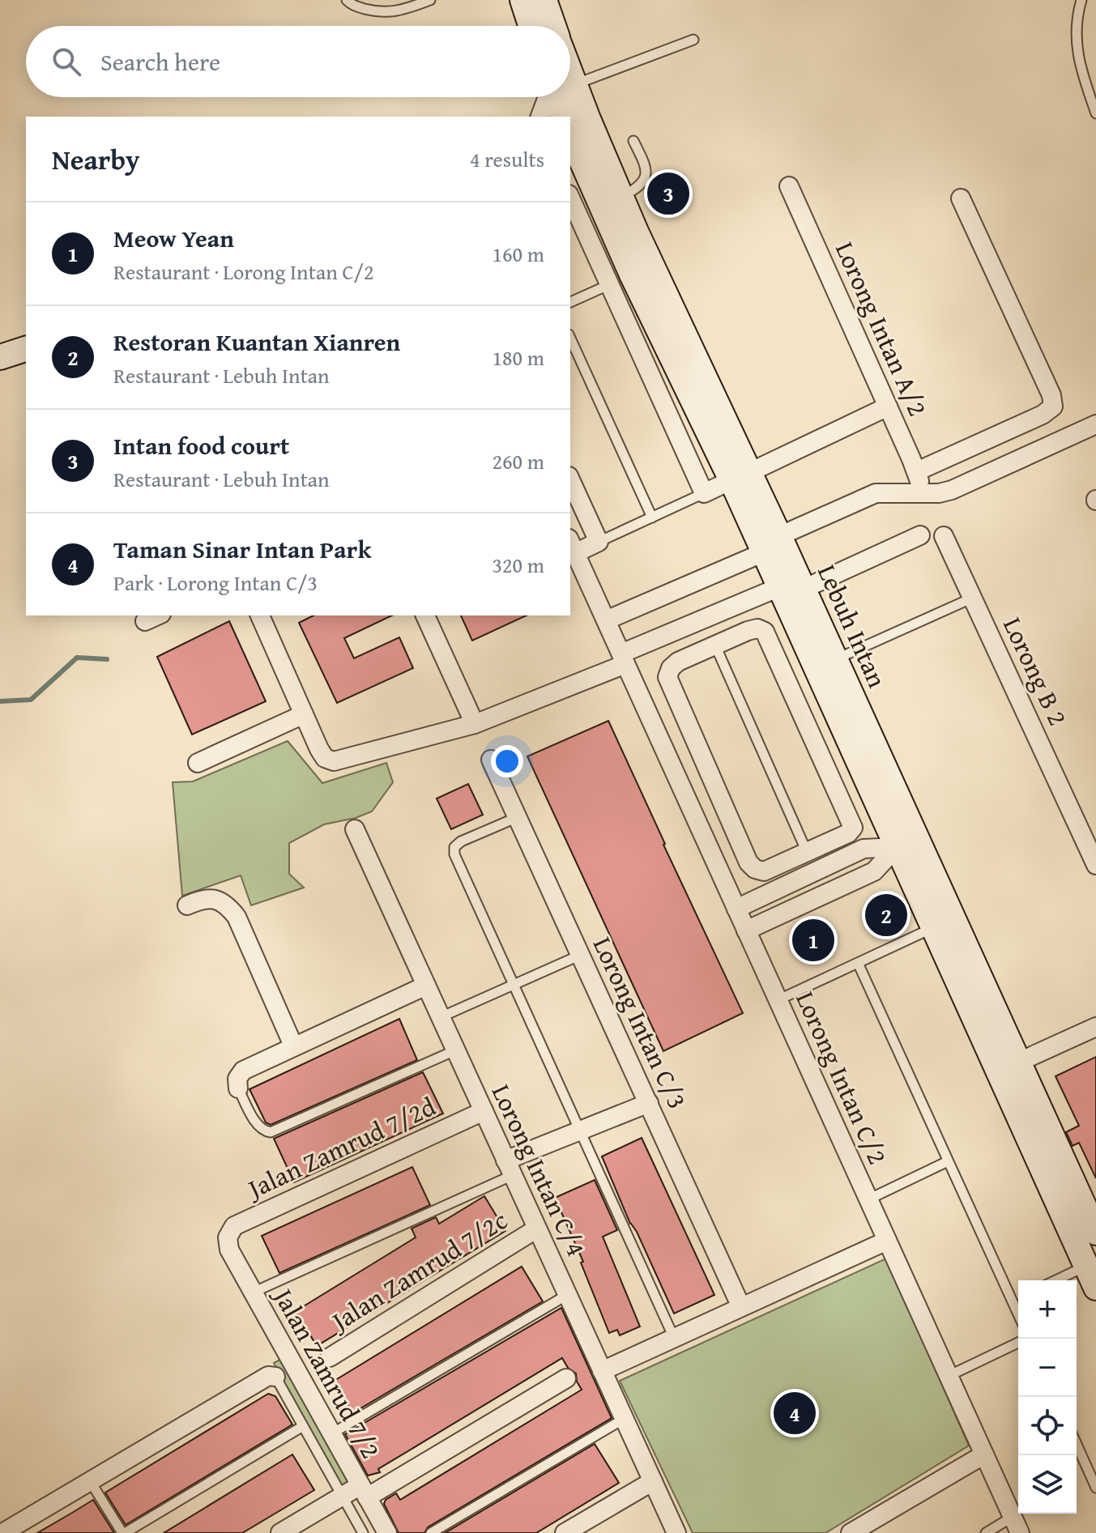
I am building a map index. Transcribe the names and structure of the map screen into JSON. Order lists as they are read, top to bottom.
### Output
{
  "streets": {
    "main road": ["Lebuh Intan"],
    "street": [
      "Lorong Intan A/2",
      "Lorong B 2",
      "Lorong Intan C/3",
      "Lorong Intan C/2",
      "Jalan Zamrud 7/2d",
      "Lorong Intan C/4",
      "Jalan Zamrud 7/2c",
      "Jalan Zamrud 7/2"
    ]
  },
  "crossings": [
    ["Jalan Zamrud 7/2d", "Lorong Intan C/4"],
    ["Jalan Zamrud 7/2d", "Jalan Zamrud 7/2"],
    ["Lorong Intan C/4", "Jalan Zamrud 7/2c"]
  ],
  "page": {
    "search": "Search here",
    "heading": ["Nearby", "4 results"],
    "pins": [
      "3",
      "2",
      "1",
      "4"
    ],
    "list": [
      {
        "mark": "1",
        "name": "Meow Yean",
        "note": "Restaurant · Lorong Intan C/2",
        "value": "160 m"
      },
      {
        "mark": "2",
        "name": "Restoran Kuantan Xianren",
        "note": "Restaurant · Lebuh Intan",
        "value": "180 m"
      },
      {
        "mark": "3",
        "name": "Intan food court",
        "note": "Restaurant · Lebuh Intan",
        "value": "260 m"
      },
      {
        "mark": "4",
        "name": "Taman Sinar Intan Park",
        "note": "Park · Lorong Intan C/3",
        "value": "320 m"
      }
    ],
    "map_buttons": ["+", "−"]
  }
}
